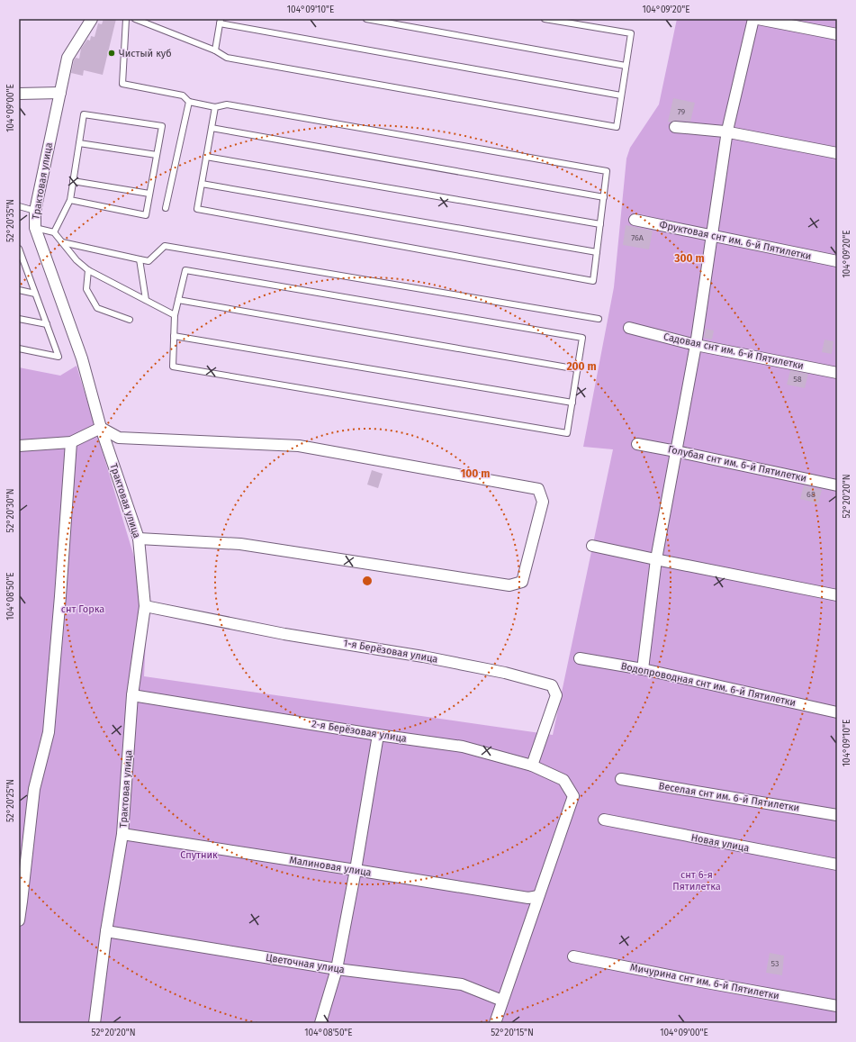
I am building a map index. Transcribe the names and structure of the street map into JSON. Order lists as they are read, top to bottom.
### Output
{
  "streets": {
    "street": [
      "Трактовая улица",
      "Фруктовая снт им. 6-й Пятилетки",
      "Садовая снт им. 6-й Пятилетки",
      "Голубая снт им. 6-й Пятилетки",
      "1-я Берёзовая улица",
      "Водопроводная снт им. 6-й Пятилетки",
      "2-я Берёзовая улица",
      "Веселая снт им. 6-й Пятилетки",
      "Новая улица",
      "Малиновая улица",
      "Цветочная улица",
      "Мичурина снт им. 6-й Пятилетки"
    ]
  },
  "crossings": [
    ["Трактовая улица", "1-я Берёзовая улица"],
    ["Трактовая улица", "2-я Берёзовая улица"],
    ["Трактовая улица", "Малиновая улица"],
    ["Трактовая улица", "Цветочная улица"],
    ["1-я Берёзовая улица", "2-я Берёзовая улица"],
    ["2-я Берёзовая улица", "Малиновая улица"]
  ],
  "parks": ["снт Горка", "Спутник", "снт 6-я Пятилетка"],
  "places": ["Чистый куб"],
  "house_numbers": [
    "79",
    "76А",
    "58",
    "68",
    "53"
  ],
  "coordinates": [
    "104°09'10\"E",
    "104°09'20\"E",
    "104°09'00\"E",
    "52°20'35\"N",
    "52°20'20\"N",
    "52°20'30\"N",
    "104°08'50\"E",
    "52°20'25\"N",
    "52°20'15\"N"
  ],
  "rings": ["300 m", "200 m", "100 m"]
}
